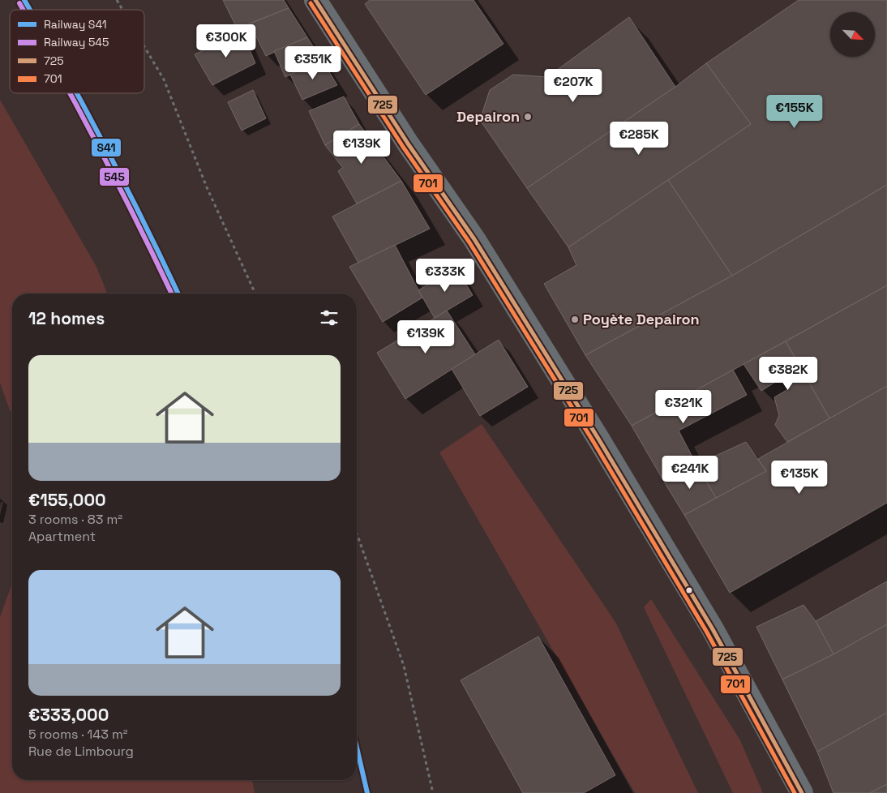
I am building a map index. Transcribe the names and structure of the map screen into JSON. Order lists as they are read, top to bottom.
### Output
{
  "places": ["Depairon", "Poyète Depairon"],
  "lines": [
    "rail line S41",
    "transit line 725",
    "rail line 545",
    "transit line 701"
  ],
  "legend": [
    "Railway S41",
    "Railway 545",
    "725",
    "701"
  ],
  "north": "bottom right",
  "page": {
    "price": [
      "€300K",
      "€351K",
      "€207K",
      "€155K",
      "€285K",
      "€139K",
      "€333K",
      "€139K",
      "€382K",
      "€321K",
      "€241K",
      "€135K"
    ],
    "heading": "12 homes",
    "list": [
      {
        "name": "€155,000",
        "note": "3 rooms · 83 m² · Apartment"
      },
      {
        "name": "€333,000",
        "note": "5 rooms · 143 m² · Rue de Limbourg"
      }
    ]
  }
}
